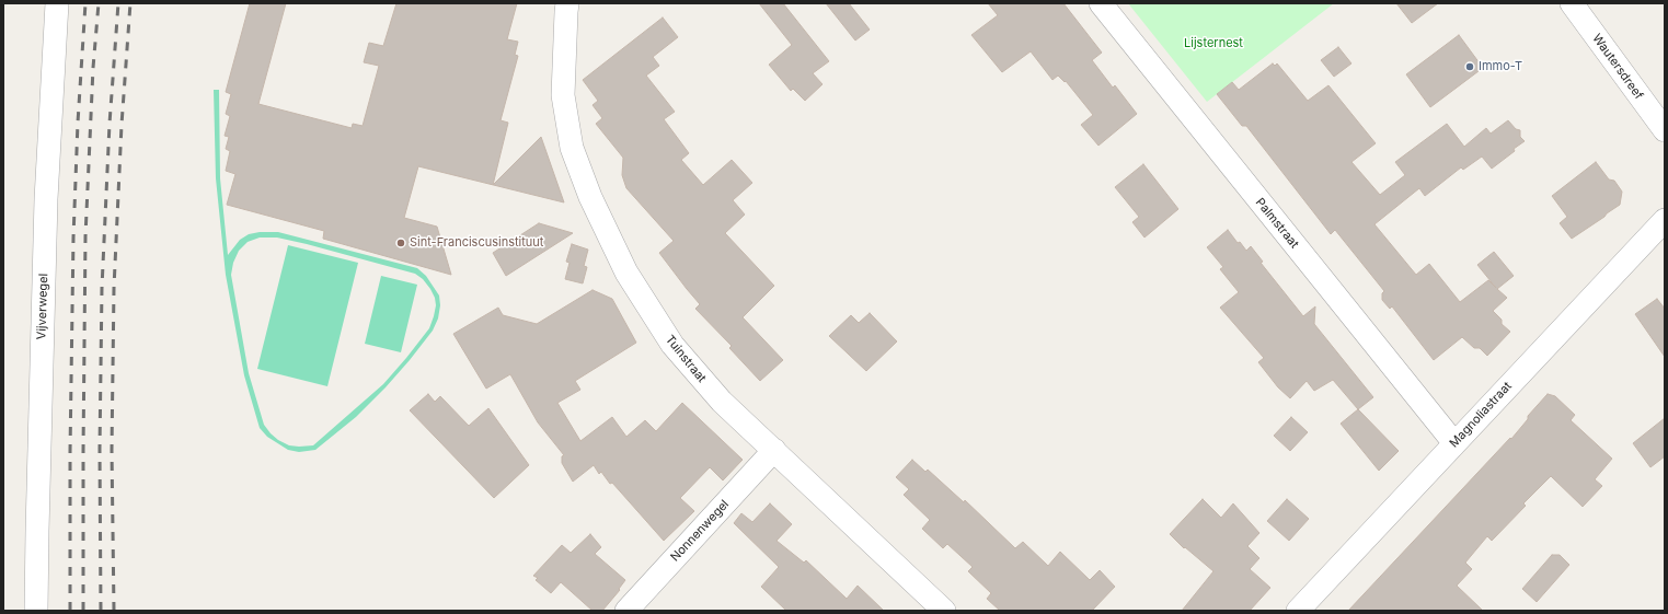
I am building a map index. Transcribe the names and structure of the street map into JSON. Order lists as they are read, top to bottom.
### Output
{
  "streets": {
    "street": [
      "Wautersdreef",
      "Palmstraat",
      "Vijverwegel",
      "Tuinstraat",
      "Magnoliastraat",
      "Nonnenwegel"
    ]
  },
  "crossings": [
    ["Palmstraat", "Magnoliastraat"],
    ["Tuinstraat", "Nonnenwegel"]
  ],
  "parks": ["Lijsternest"],
  "places": ["Immo-T", "Sint-Franciscusinstituut"]
}
